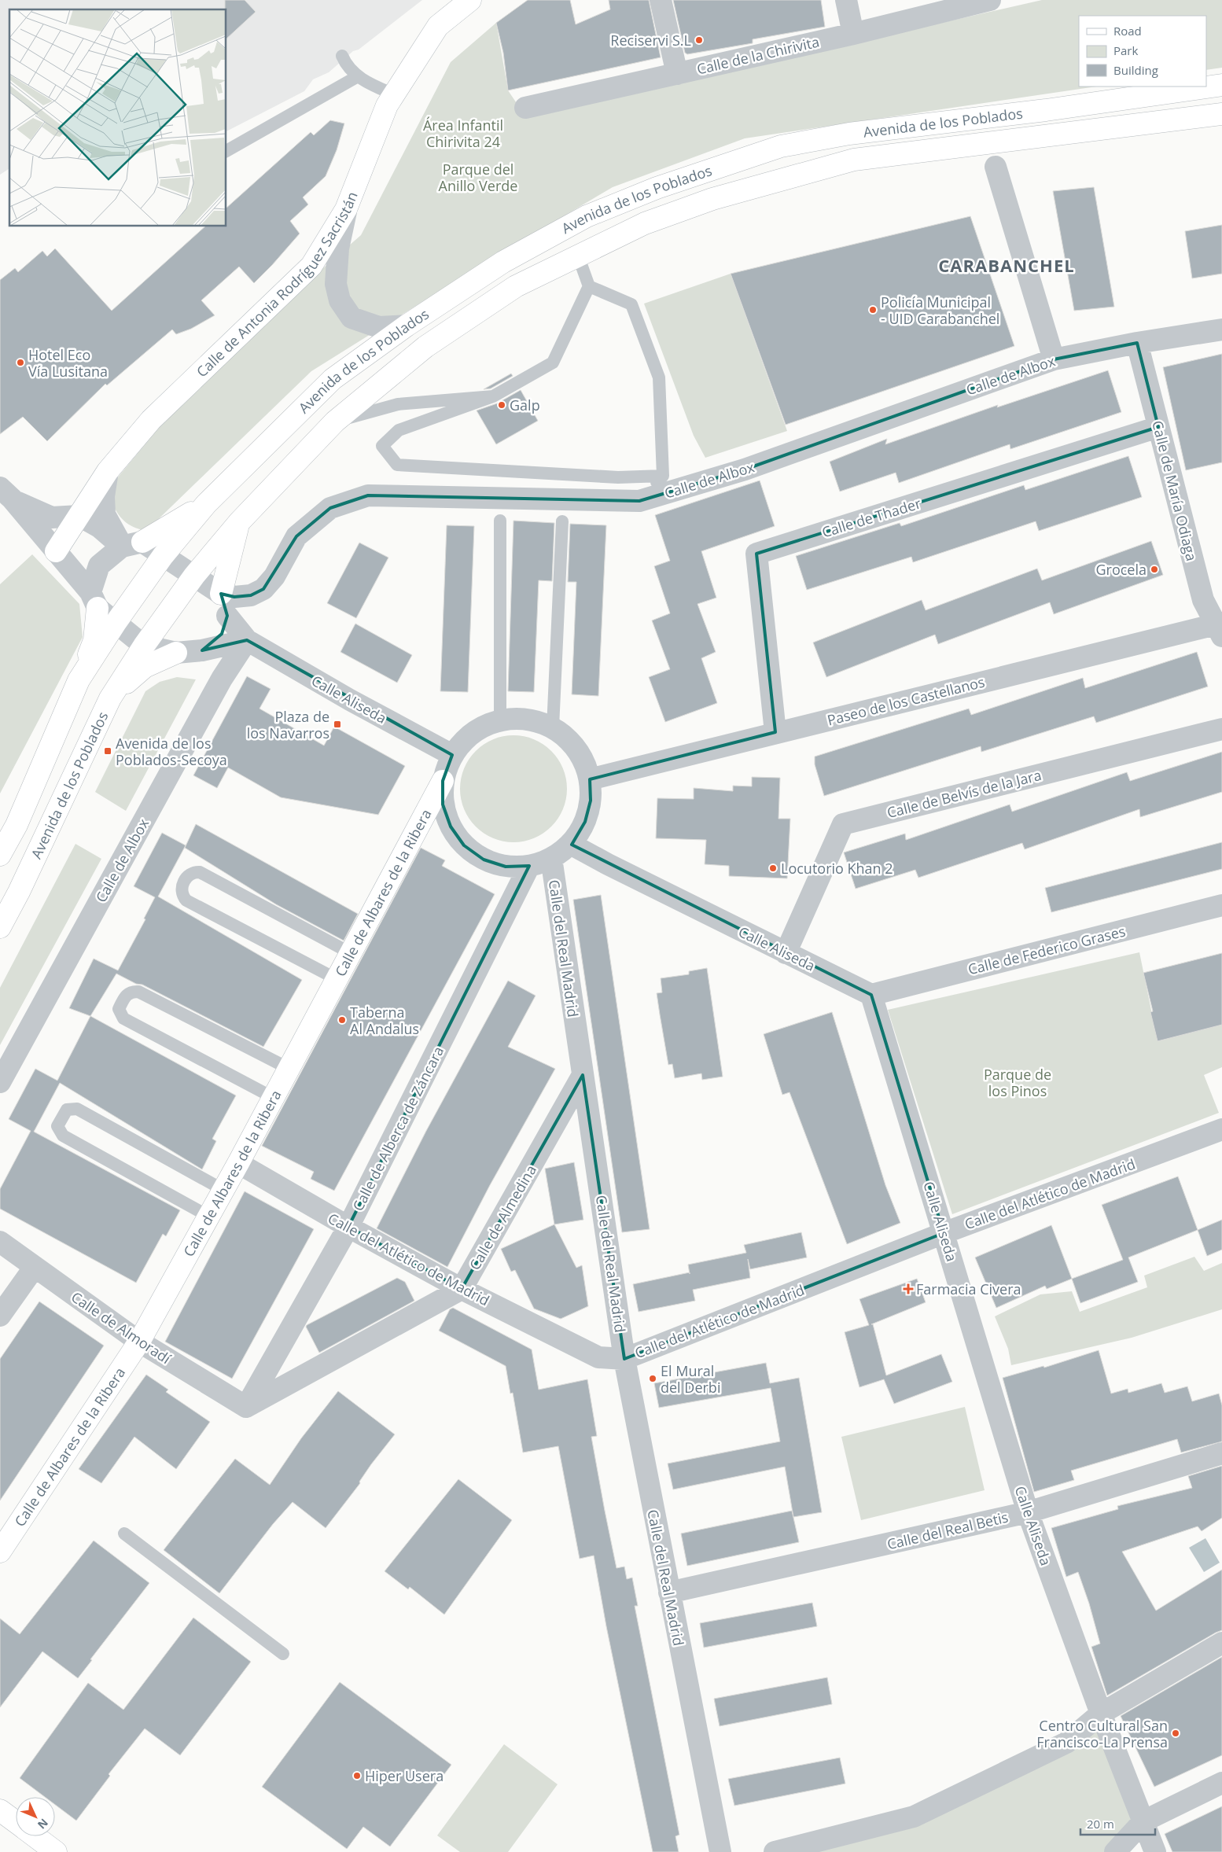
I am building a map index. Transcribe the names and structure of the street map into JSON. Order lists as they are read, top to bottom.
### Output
{
  "streets": {
    "main road": ["Avenida de los Poblados", "Calle de Antonia Rodríguez Sacristán", "Calle de Albares de la Ribera"],
    "street": [
      "Calle de la Chirivita",
      "Calle de Albox",
      "Calle de María Odiaga",
      "Calle de Thader",
      "Calle Aliseda",
      "Paseo de los Castellanos",
      "Calle de Belvís de la Jara",
      "Calle del Real Madrid",
      "Calle de Federico Grases",
      "Calle de Alberca de Záncara",
      "Calle del Atlético de Madrid",
      "Calle de Almedina",
      "Calle de Almoradí",
      "Calle del Real Betis"
    ]
  },
  "crossings": [
    ["Calle de Albox", "Calle de María Odiaga"],
    ["Calle de Albox", "Calle Aliseda"],
    ["Calle de María Odiaga", "Calle de Thader"],
    ["Calle de María Odiaga", "Paseo de los Castellanos"],
    ["Calle de Thader", "Paseo de los Castellanos"],
    ["Calle Aliseda", "Calle de Belvís de la Jara"],
    ["Calle Aliseda", "Calle de Federico Grases"],
    ["Calle Aliseda", "Calle del Atlético de Madrid"],
    ["Calle Aliseda", "Calle del Real Betis"],
    ["Calle de Albares de la Ribera", "Calle del Atlético de Madrid"],
    ["Calle de Albares de la Ribera", "Calle de Almoradí"],
    ["Calle del Real Madrid", "Calle del Atlético de Madrid"],
    ["Calle del Real Madrid", "Calle de Almedina"],
    ["Calle del Real Madrid", "Calle del Real Betis"],
    ["Calle de Alberca de Záncara", "Calle del Atlético de Madrid"],
    ["Calle de Alberca de Záncara", "Calle de Almoradí"],
    ["Calle del Atlético de Madrid", "Calle de Almedina"]
  ],
  "districts": ["CARABANCHEL"],
  "parks": ["Área Infantil Chirivita 24", "Parque del Anillo Verde", "Parque de los Pinos"],
  "places": {
    "other": [
      "Reciservi S.L",
      "Policía Municipal - UID Carabanchel",
      "Hotel Eco Vía Lusitana",
      "Galp",
      "Grocela",
      "Locutorio Khan 2",
      "Taberna Al Andalus",
      "El Mural del Derbi",
      "Centro Cultural San Francisco-La Prensa",
      "Hiper Usera"
    ],
    "transit": ["Plaza de los Navarros", "Avenida de los Poblados-Secoya"],
    "health": ["Farmacia Civera"]
  },
  "legend": ["Road", "Park", "Building"],
  "scale_bar": "20 m",
  "north": "bottom right"
}
